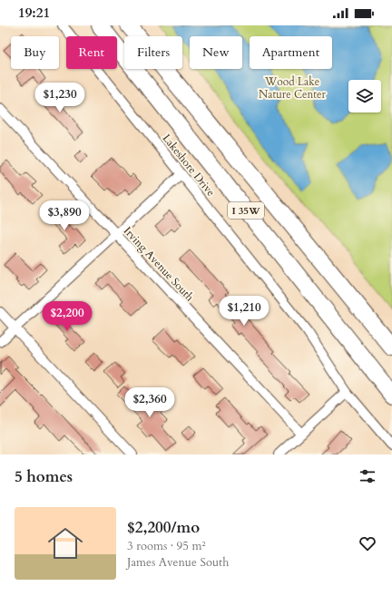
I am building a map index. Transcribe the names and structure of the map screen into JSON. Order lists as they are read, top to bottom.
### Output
{
  "streets": {
    "highway": ["I 35W"],
    "street": ["Lakeshore Drive", "Irving Avenue South"]
  },
  "parks": ["Wood Lake Nature Center"],
  "page": {
    "status": "19:21",
    "chip": [
      "Buy",
      "Rent",
      "Filters",
      "New",
      "Apartment"
    ],
    "price": [
      "$1,230",
      "$3,890",
      "$1,210",
      "$2,200",
      "$2,360"
    ],
    "heading": "5 homes",
    "list": [
      {
        "name": "$2,200/mo",
        "note": "3 rooms · 95 m² · James Avenue South"
      }
    ]
  }
}
